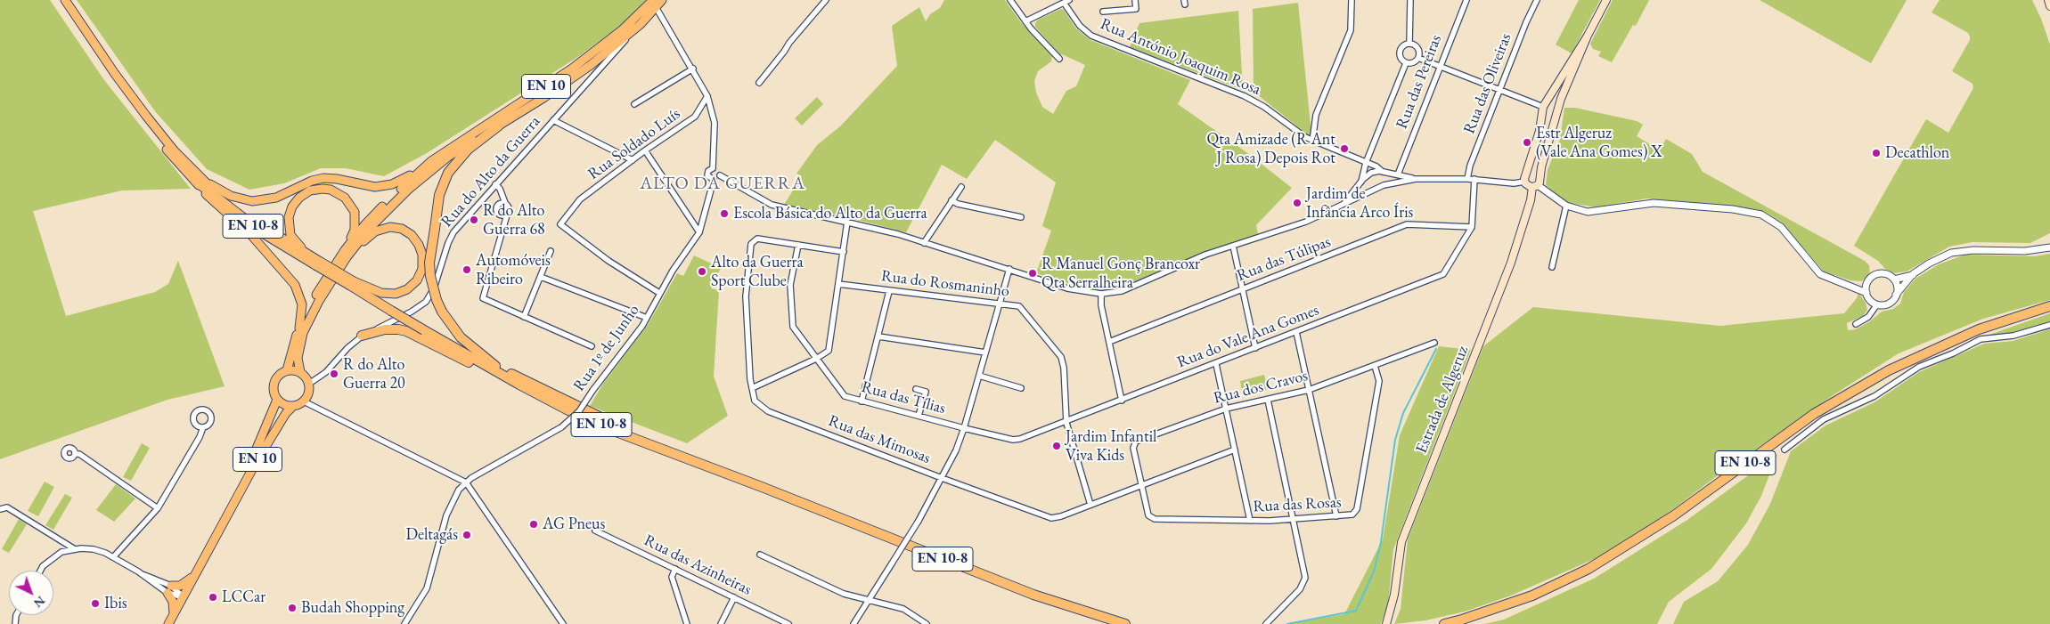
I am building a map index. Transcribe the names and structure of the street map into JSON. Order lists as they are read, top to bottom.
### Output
{
  "streets": {
    "highway": ["EN 10-8"],
    "main road": ["EN 10", "Estrada de Algeruz"],
    "street": [
      "Rua António Joaquim Rosa",
      "Rua das Pereiras",
      "Rua das Oliveiras",
      "Rua Soldado Luís",
      "Rua do Alto da Guerra",
      "Rua das Túlipas",
      "Rua do Rosmaninho",
      "Rua do Vale Ana Gomes",
      "Rua 1º de Junho",
      "Rua dos Cravos",
      "Rua das Tílias",
      "Rua das Mimosas",
      "Rua das Rosas",
      "Rua das Azinheiras"
    ]
  },
  "crossings": [
    ["Rua António Joaquim Rosa", "Rua das Pereiras"],
    ["EN 10", "Rua do Alto da Guerra"],
    ["Rua Soldado Luís", "Rua 1º de Junho"],
    ["Rua das Túlipas", "Rua do Vale Ana Gomes"],
    ["Rua do Rosmaninho", "Rua do Vale Ana Gomes"],
    ["Rua do Rosmaninho", "Rua das Mimosas"],
    ["Rua do Vale Ana Gomes", "Rua das Tílias"],
    ["Rua dos Cravos", "Rua das Mimosas"],
    ["Rua dos Cravos", "Rua das Rosas"],
    ["Rua das Tílias", "Rua das Mimosas"],
    ["Rua das Mimosas", "Rua das Rosas"]
  ],
  "districts": ["ALTO DA GUERRA"],
  "places": [
    "Estr Algeruz (Vale Ana Gomes) X",
    "Qta Amizade (R Ant J Rosa) Depois Rot",
    "Decathlon",
    "Jardim de Infância Arco Íris",
    "Escola Básica do Alto da Guerra",
    "R do Alto Guerra 68",
    "Automóveis Ribeiro",
    "Alto da Guerra Sport Clube",
    "R Manuel Gonç Brancoxr Qta Serralheira",
    "R do Alto Guerra 20",
    "Jardim Infantil Viva Kids",
    "AG Pneus",
    "Deltagás",
    "LCCar",
    "Ibis",
    "Budah Shopping"
  ],
  "north": "bottom right"
}
